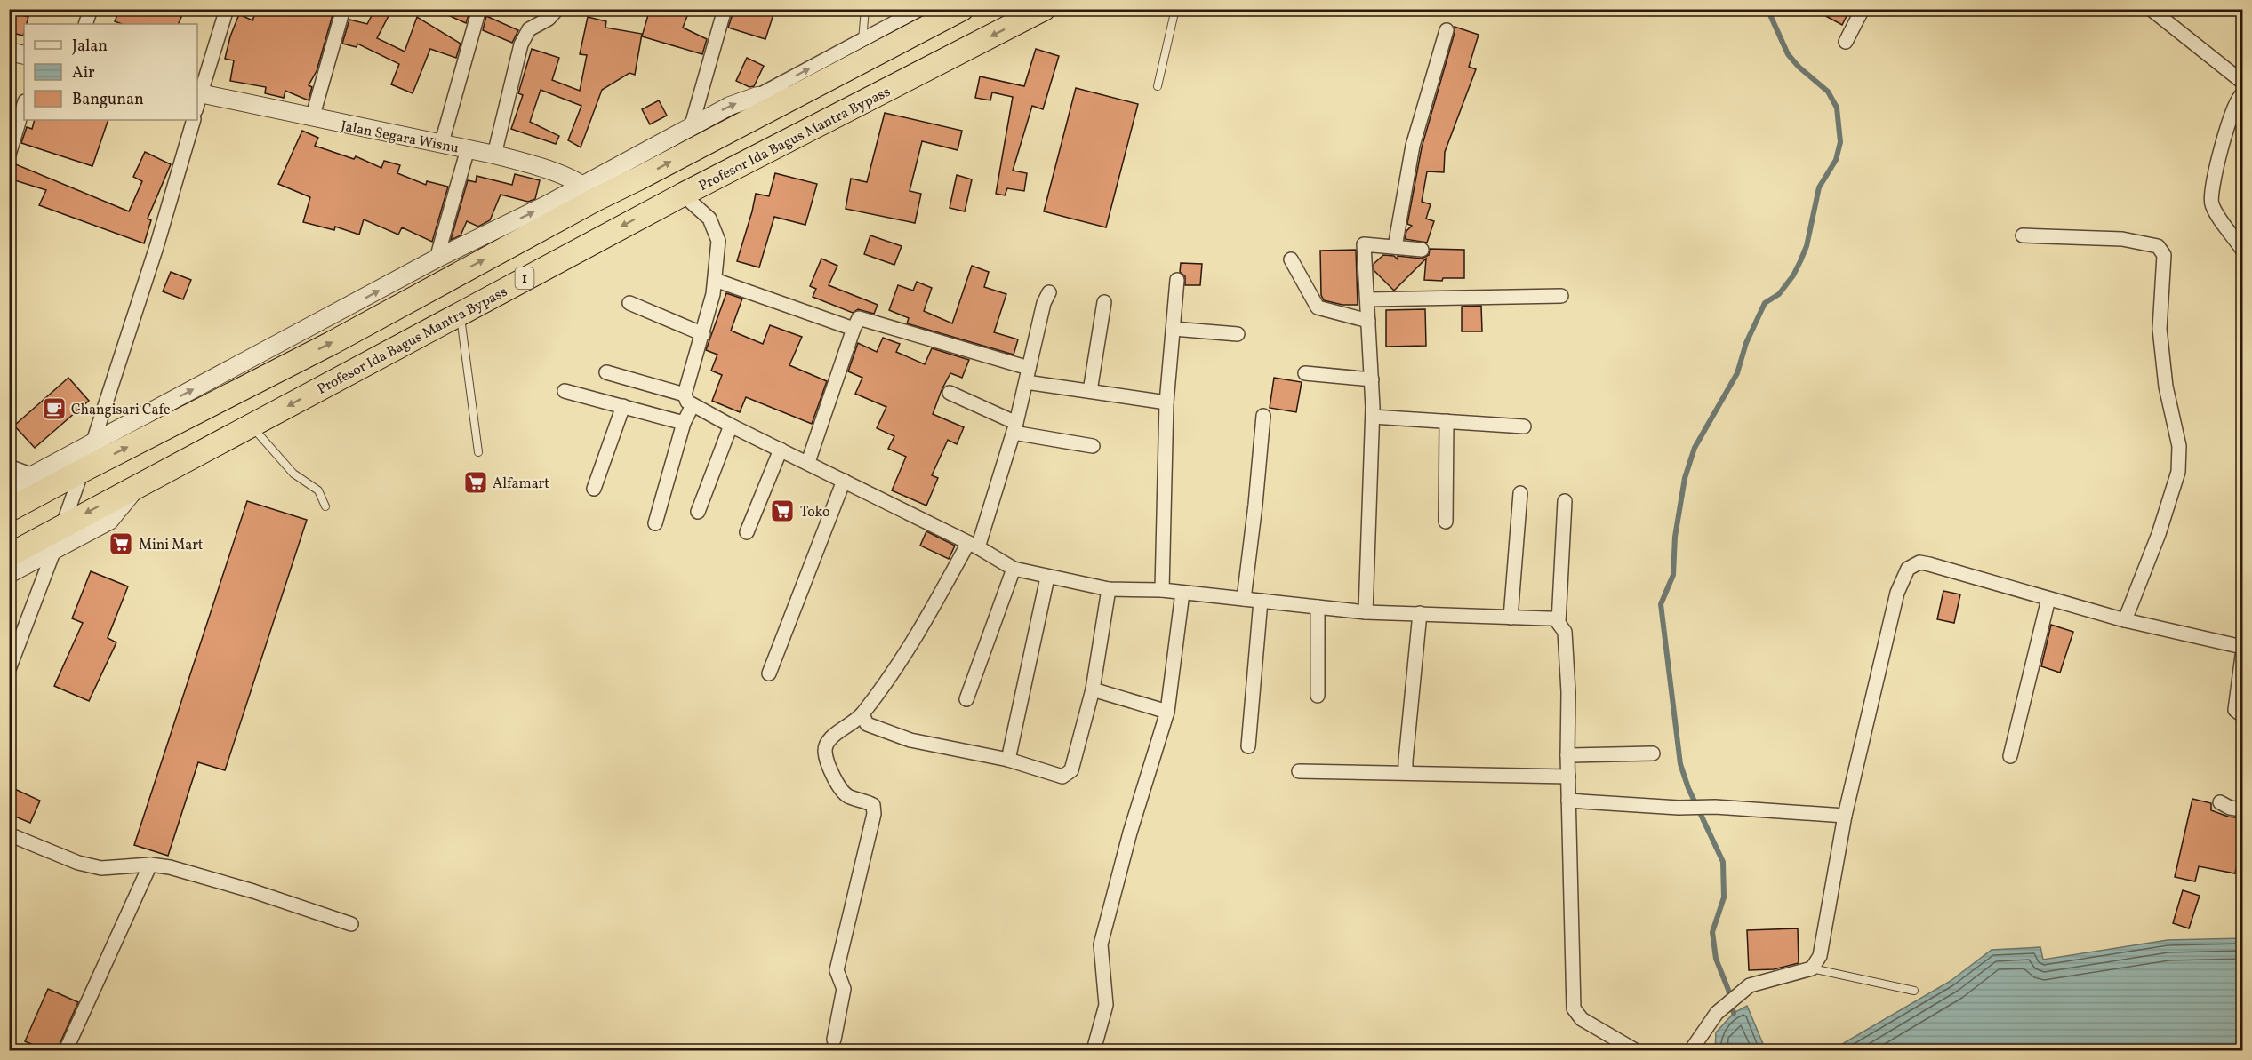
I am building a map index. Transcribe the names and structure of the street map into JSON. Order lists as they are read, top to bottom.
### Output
{
  "streets": {
    "highway": ["Profesor Ida Bagus Mantra Bypass", "1"],
    "street": ["Jalan Segara Wisnu"]
  },
  "crossings": [
    ["Jalan Segara Wisnu", "1"]
  ],
  "places": {
    "cafe": ["Changisari Cafe"],
    "supermarket": ["Alfamart", "Toko", "Mini Mart"]
  },
  "legend": ["Jalan", "Air", "Bangunan"]
}
